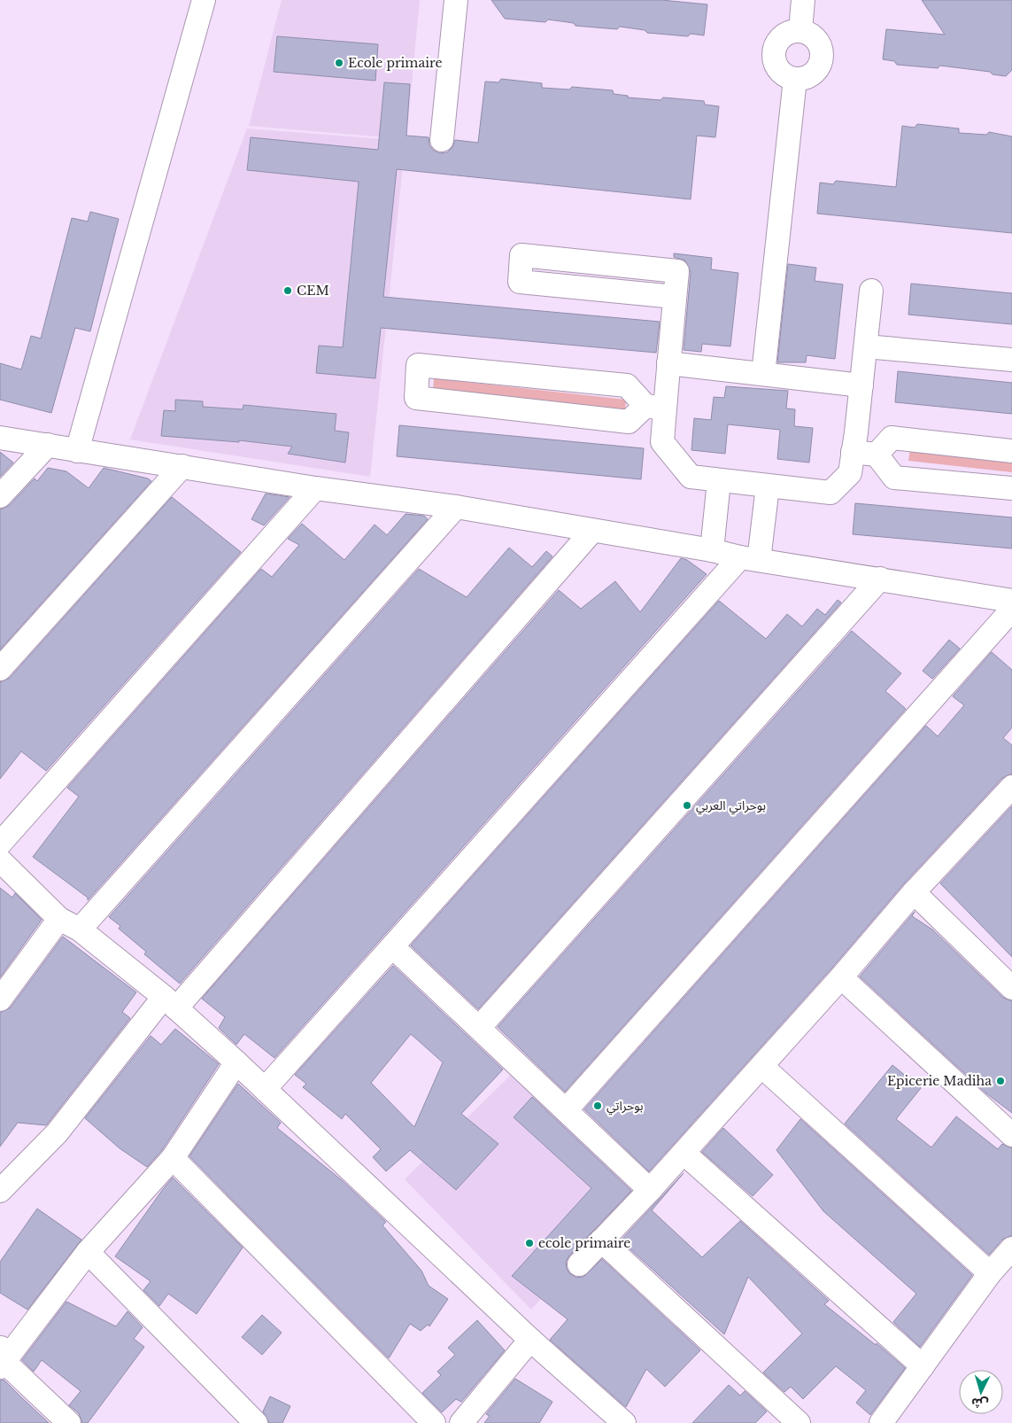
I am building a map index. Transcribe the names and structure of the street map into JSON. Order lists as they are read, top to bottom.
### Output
{
  "places": [
    "Ecole primaire",
    "CEM",
    "بوحراتي العربي",
    "Epicerie Madiha",
    "بوحراتي",
    "ecole primaire"
  ],
  "north": "bottom"
}
